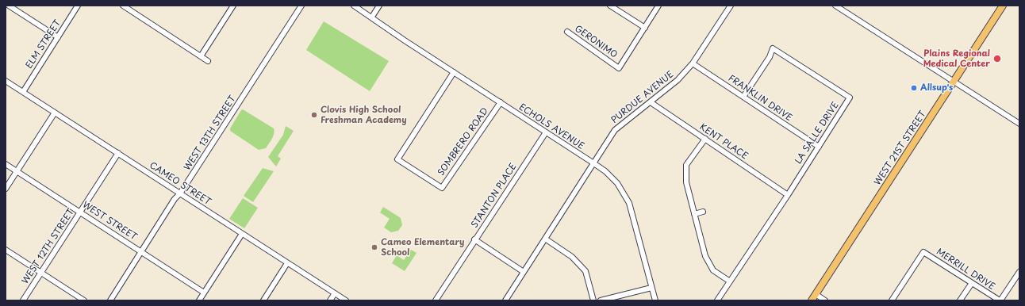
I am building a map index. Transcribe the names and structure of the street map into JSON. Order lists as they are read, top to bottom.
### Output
{
  "streets": {
    "main road": ["WEST 21ST STREET"],
    "street": [
      "GERONIMO",
      "ELM STREET",
      "PURDUE AVENUE",
      "FRANKLIN DRIVE",
      "ECHOLS AVENUE",
      "WEST 13TH STREET",
      "LA SALLE DRIVE",
      "SOMBRERO ROAD",
      "KENT PLACE",
      "CAMEO STREET",
      "STANTON PLACE",
      "WEST STREET",
      "WEST 12TH STREET",
      "MERRILL DRIVE"
    ]
  },
  "crossings": [
    ["ELM STREET", "CAMEO STREET"],
    ["PURDUE AVENUE", "FRANKLIN DRIVE"],
    ["PURDUE AVENUE", "ECHOLS AVENUE"],
    ["PURDUE AVENUE", "KENT PLACE"],
    ["FRANKLIN DRIVE", "LA SALLE DRIVE"],
    ["ECHOLS AVENUE", "SOMBRERO ROAD"],
    ["ECHOLS AVENUE", "STANTON PLACE"],
    ["WEST 13TH STREET", "CAMEO STREET"],
    ["WEST 13TH STREET", "WEST STREET"],
    ["LA SALLE DRIVE", "KENT PLACE"],
    ["CAMEO STREET", "WEST 12TH STREET"],
    ["WEST STREET", "WEST 12TH STREET"]
  ],
  "places": [
    "Plains Regional Medical Center",
    "Allsup's",
    "Clovis High School Freshman Academy",
    "Cameo Elementary School"
  ]
}
